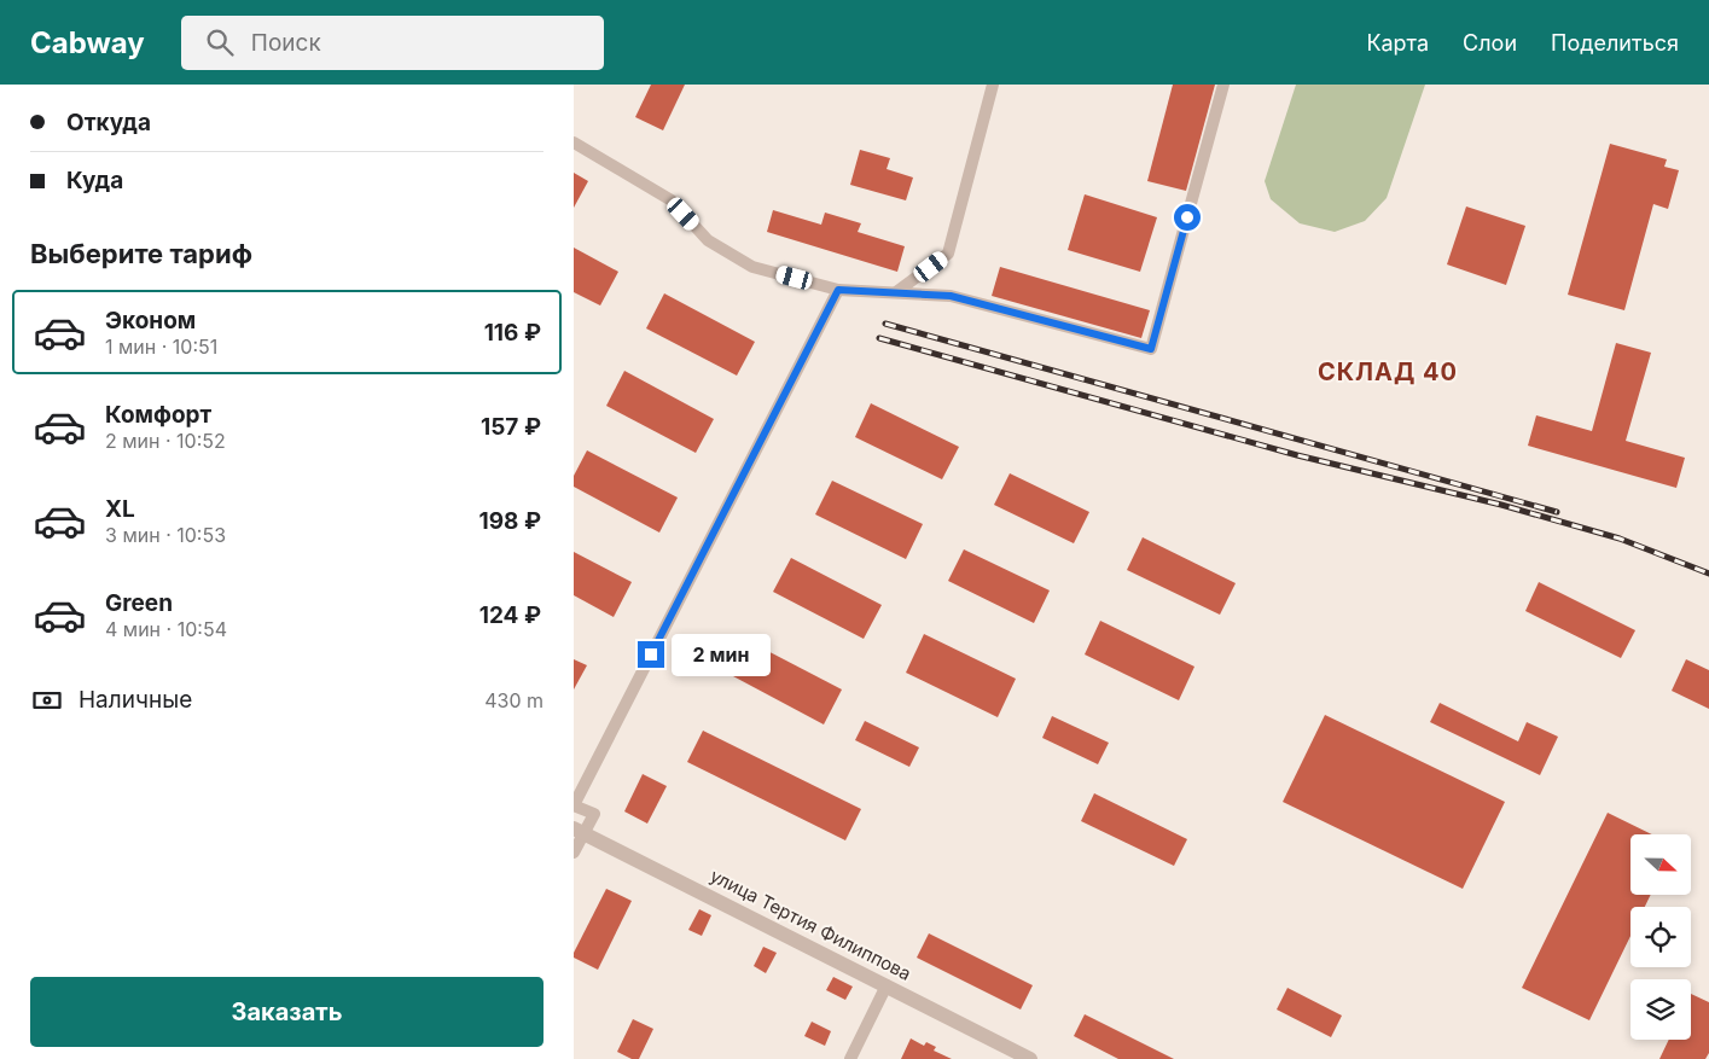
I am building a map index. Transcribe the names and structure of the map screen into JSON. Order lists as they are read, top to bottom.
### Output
{
  "streets": {
    "street": ["улица Тертия Филиппова"]
  },
  "districts": ["СКЛАД 40"],
  "north": "right",
  "page": {
    "header": "Cabway",
    "search": "Поиск",
    "nav": ["Карта", "Слои", "Поделиться"],
    "banner": ["Откуда", "Куда"],
    "heading": "Выберите тариф",
    "list": [
      {
        "name": "Эконом",
        "note": "1 мин · 10:51",
        "value": "116 ₽"
      },
      {
        "name": "Комфорт",
        "note": "2 мин · 10:52",
        "value": "157 ₽"
      },
      {
        "name": "XL",
        "note": "3 мин · 10:53",
        "value": "198 ₽"
      },
      {
        "name": "Green",
        "note": "4 мин · 10:54",
        "value": "124 ₽"
      }
    ],
    "bubble": "2 мин",
    "pay": ["Наличные", "430 m"],
    "buttons": "Заказать"
  }
}
